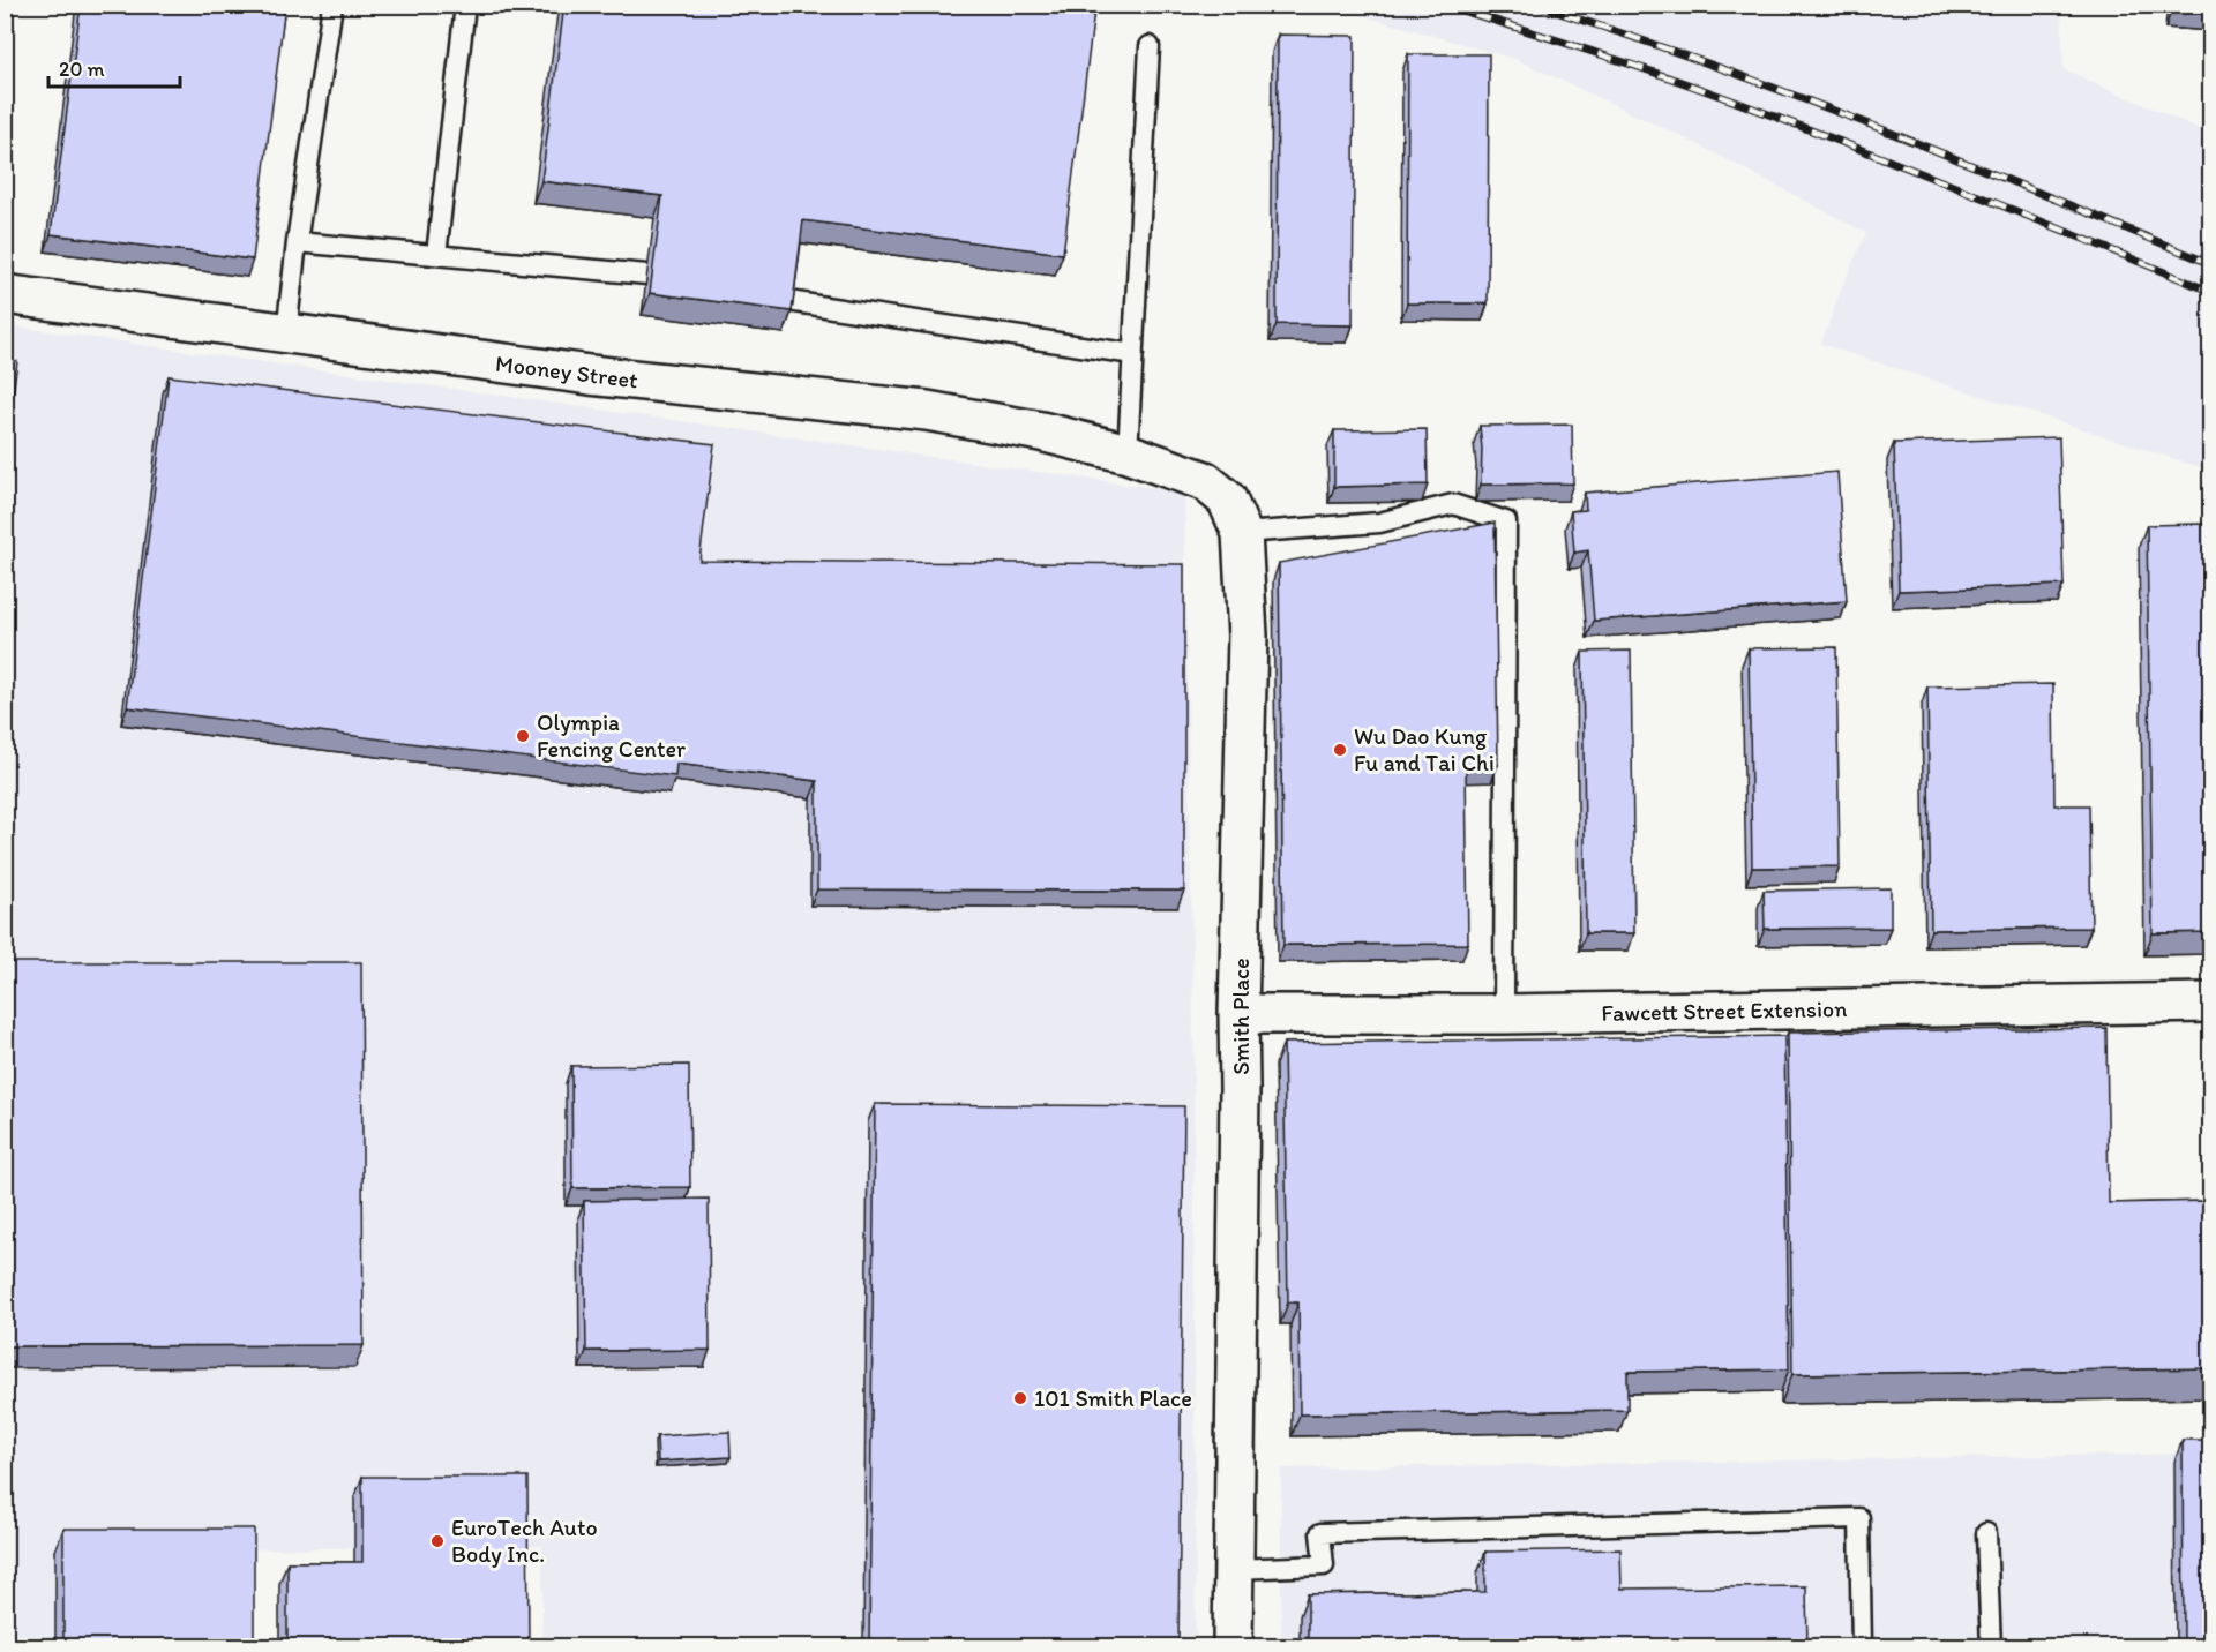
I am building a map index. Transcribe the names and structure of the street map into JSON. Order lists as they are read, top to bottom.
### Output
{
  "streets": {
    "street": ["Mooney Street", "Fawcett Street Extension", "Smith Place"]
  },
  "crossings": [
    ["Mooney Street", "Smith Place"],
    ["Fawcett Street Extension", "Smith Place"]
  ],
  "places": [
    "Olympia Fencing Center",
    "Wu Dao Kung Fu and Tai Chi",
    "101 Smith Place",
    "EuroTech Auto Body Inc."
  ],
  "scale_bar": "20 m"
}
